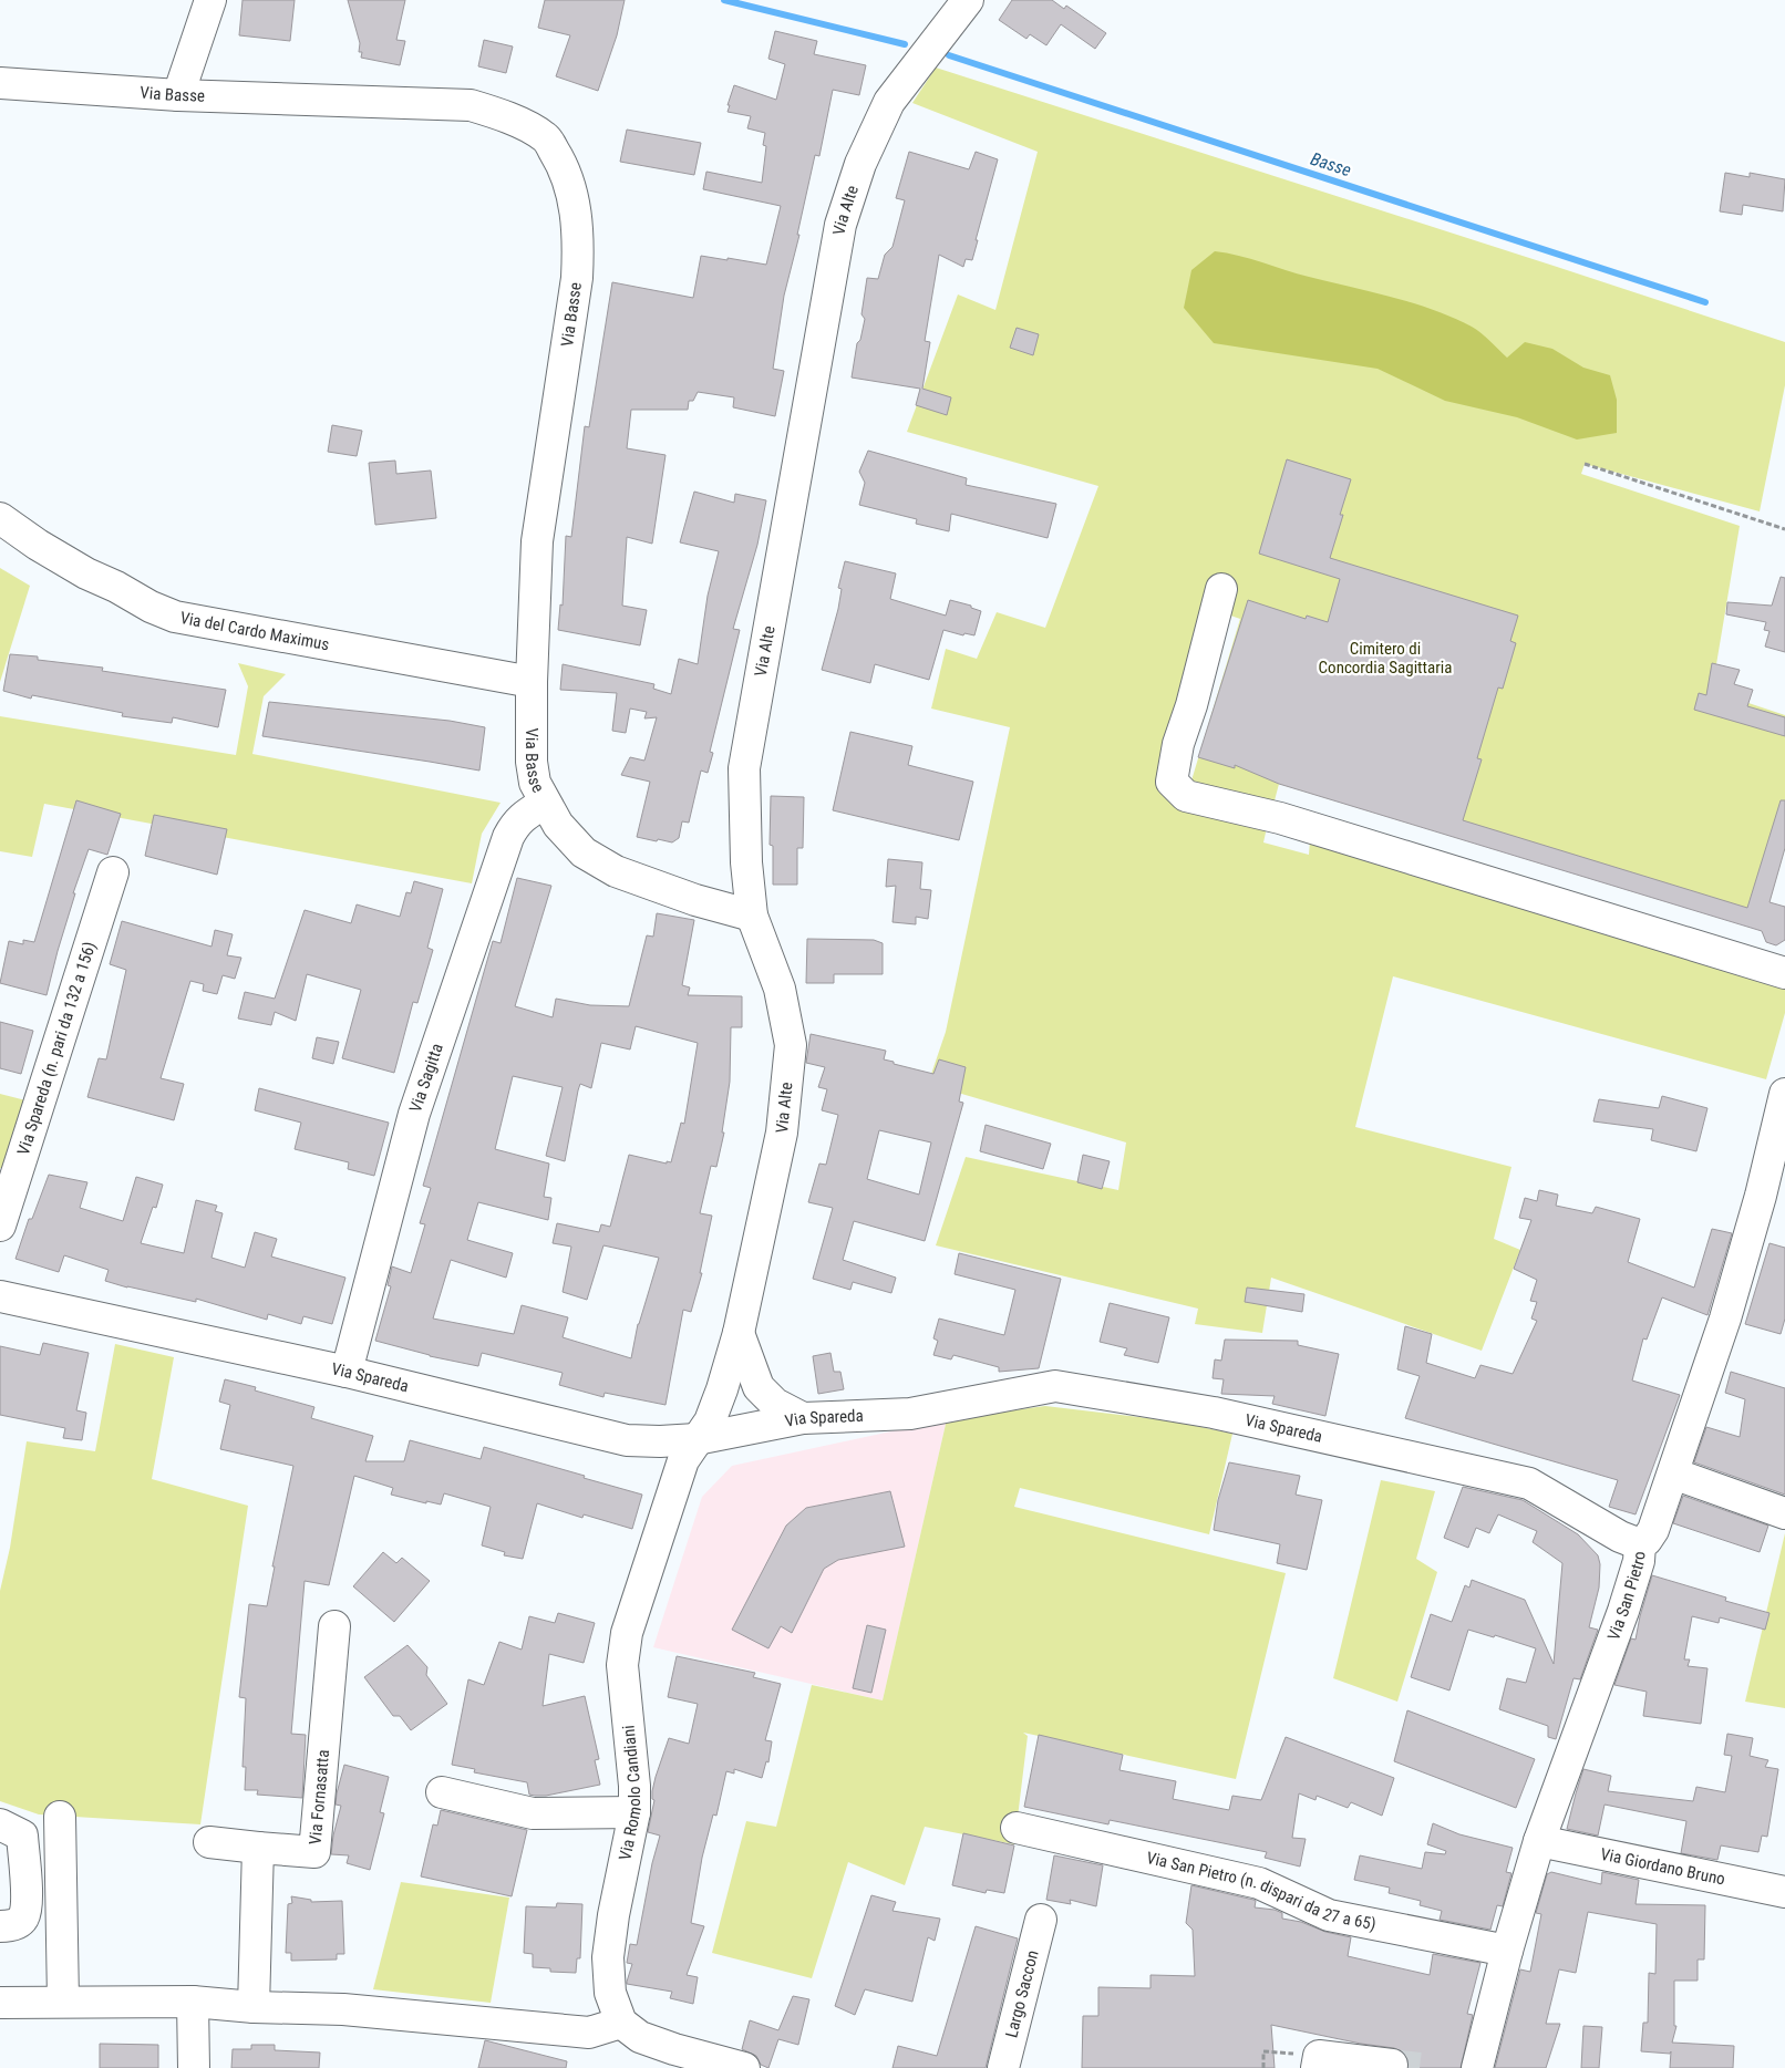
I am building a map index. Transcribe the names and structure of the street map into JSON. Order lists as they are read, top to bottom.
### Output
{
  "streets": {
    "street": [
      "Via Basse",
      "Via Alte",
      "Via del Cardo Maximus",
      "Via Spareda (n. pari da 132 a 156)",
      "Via Sagitta",
      "Via Spareda",
      "Via San Pietro",
      "Via Romolo Candiani",
      "Via Fornasatta",
      "Via Giordano Bruno",
      "Via San Pietro (n. dispari da 27 a 65)",
      "Largo Saccon"
    ]
  },
  "crossings": [
    ["Via Basse", "Via Alte"],
    ["Via Basse", "Via del Cardo Maximus"],
    ["Via Basse", "Via Sagitta"],
    ["Via Alte", "Via Spareda"],
    ["Via Alte", "Via Romolo Candiani"],
    ["Via Sagitta", "Via Spareda"],
    ["Via Spareda", "Via San Pietro"],
    ["Via Spareda", "Via Romolo Candiani"],
    ["Via San Pietro", "Via Giordano Bruno"],
    ["Via San Pietro", "Via San Pietro (n. dispari da 27 a 65)"]
  ],
  "water": ["Basse"],
  "parks": ["Cimitero di Concordia Sagittaria"]
}
